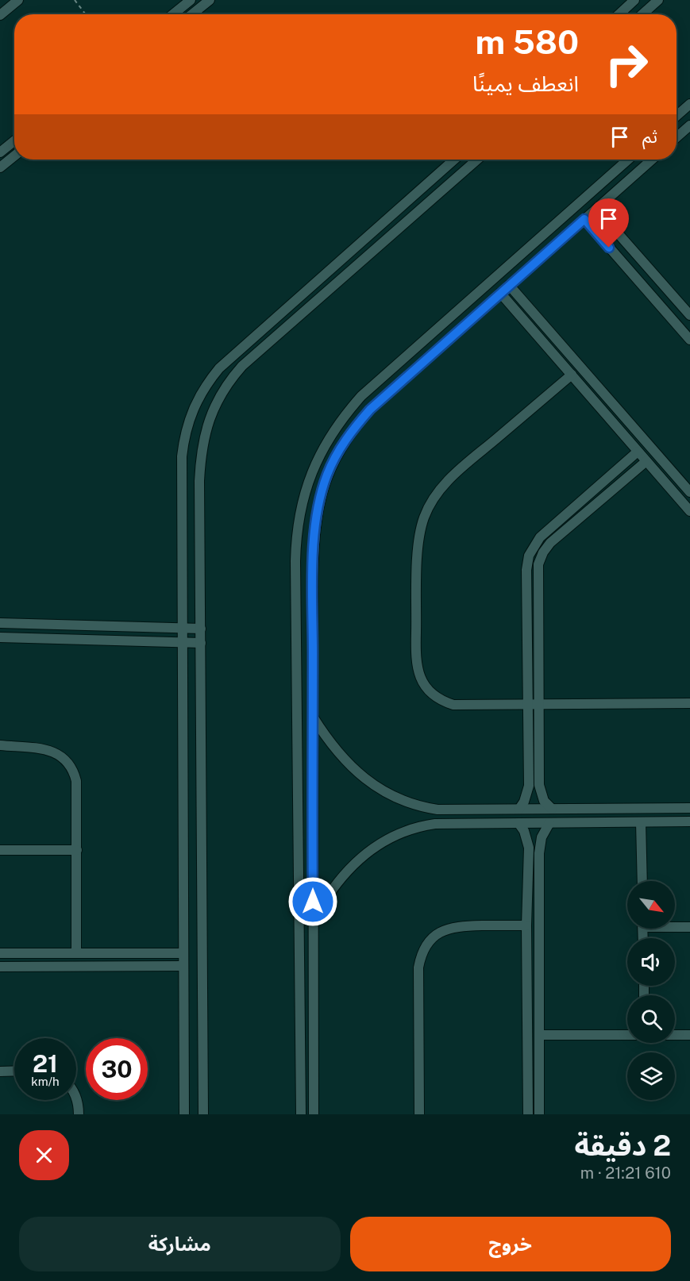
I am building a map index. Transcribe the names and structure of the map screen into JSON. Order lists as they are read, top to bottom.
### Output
{
  "north": "bottom right",
  "page": {
    "turn": ["580 m", "انعطف يمينًا"],
    "then": "ثم",
    "speed": "21 km/h",
    "limit": "30",
    "heading": ["2 دقيقة", "610 m · 21:21"],
    "buttons": ["خروج", "مشاركة"]
  }
}
